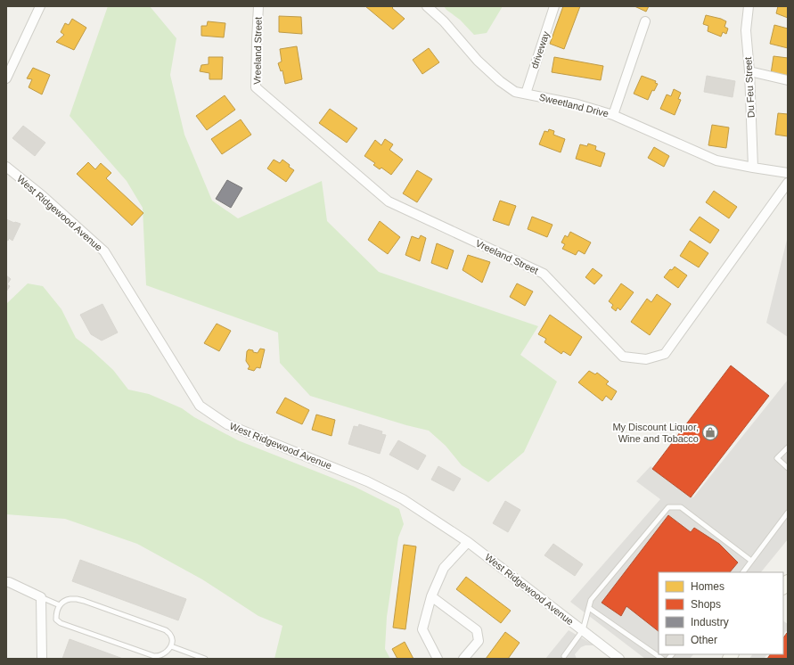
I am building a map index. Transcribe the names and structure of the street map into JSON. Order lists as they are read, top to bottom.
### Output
{
  "streets": {
    "street": [
      "driveway",
      "Vreeland Street",
      "Du Feu Street",
      "Sweetland Drive",
      "West Ridgewood Avenue"
    ]
  },
  "crossings": [
    ["driveway", "Sweetland Drive"],
    ["Du Feu Street", "Sweetland Drive"]
  ],
  "places": {
    "shop": ["My Discount Liquor, Wine and Tobacco"]
  },
  "legend": [
    "Homes",
    "Shops",
    "Industry",
    "Other"
  ]
}
